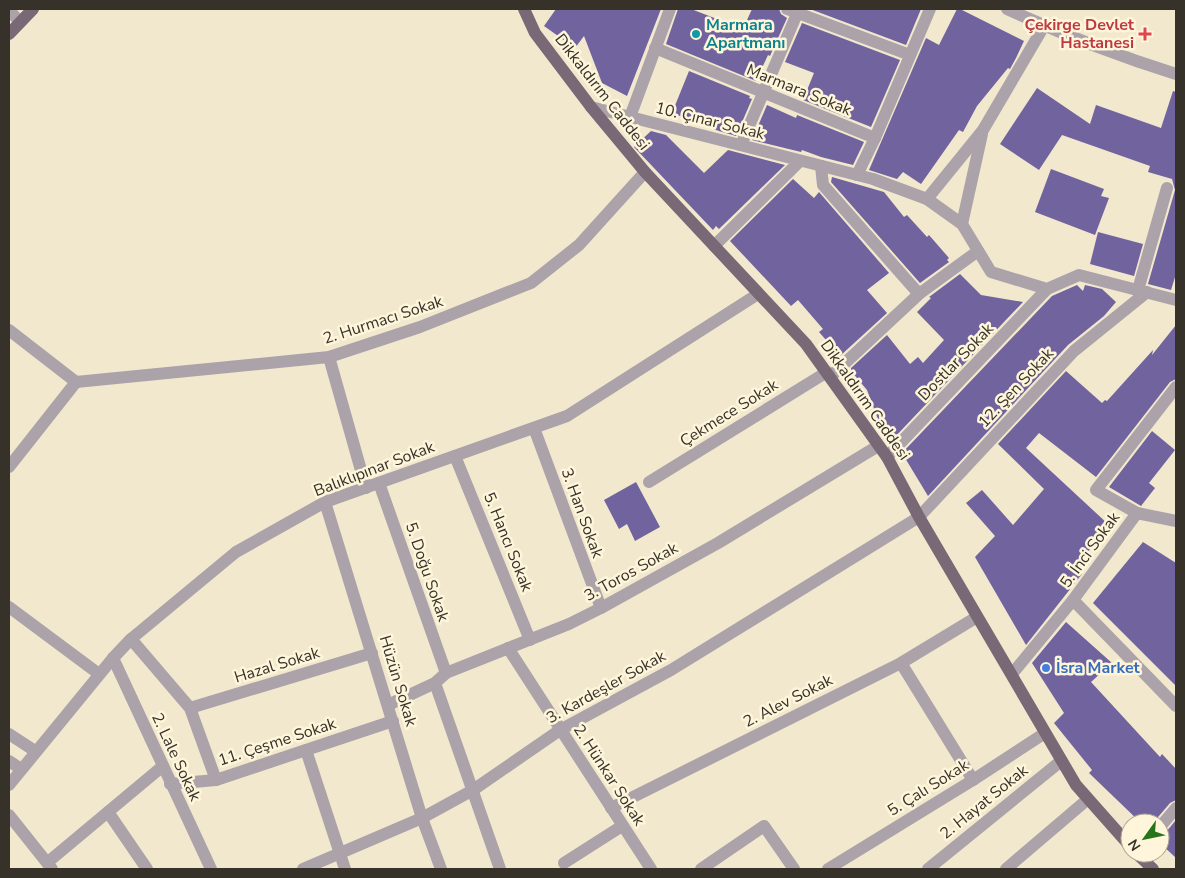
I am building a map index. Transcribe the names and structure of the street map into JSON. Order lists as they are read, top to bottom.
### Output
{
  "streets": {
    "main road": ["Dikkaldırım Caddesi"],
    "street": [
      "Marmara Sokak",
      "10. Çınar Sokak",
      "2. Hurmacı Sokak",
      "Dostlar Sokak",
      "12. Şen Sokak",
      "Çekmece Sokak",
      "Balıklıpınar Sokak",
      "3. Han Sokak",
      "5. Hancı Sokak",
      "5. İnci Sokak",
      "5. Doğu Sokak",
      "3. Toros Sokak",
      "Hazal Sokak",
      "Hüzün Sokak",
      "3. Kardeşler Sokak",
      "2. Alev Sokak",
      "11. Çeşme Sokak",
      "2. Lale Sokak",
      "2. Hünkar Sokak",
      "5. Çalı Sokak",
      "2. Hayat Sokak"
    ]
  },
  "crossings": [
    ["Dikkaldırım Caddesi", "10. Çınar Sokak"],
    ["Dikkaldırım Caddesi", "2. Hurmacı Sokak"],
    ["Dikkaldırım Caddesi", "Dostlar Sokak"],
    ["Dikkaldırım Caddesi", "12. Şen Sokak"],
    ["Dikkaldırım Caddesi", "Çekmece Sokak"],
    ["Dikkaldırım Caddesi", "Balıklıpınar Sokak"],
    ["Dikkaldırım Caddesi", "5. İnci Sokak"],
    ["Dikkaldırım Caddesi", "3. Toros Sokak"],
    ["Dikkaldırım Caddesi", "3. Kardeşler Sokak"],
    ["Dikkaldırım Caddesi", "2. Alev Sokak"],
    ["Dikkaldırım Caddesi", "5. Çalı Sokak"],
    ["Dikkaldırım Caddesi", "2. Hayat Sokak"],
    ["10. Çınar Sokak", "Dostlar Sokak"],
    ["2. Hurmacı Sokak", "5. Doğu Sokak"],
    ["12. Şen Sokak", "3. Kardeşler Sokak"],
    ["Balıklıpınar Sokak", "3. Han Sokak"],
    ["Balıklıpınar Sokak", "5. Hancı Sokak"],
    ["Balıklıpınar Sokak", "5. Doğu Sokak"],
    ["Balıklıpınar Sokak", "Hüzün Sokak"],
    ["Balıklıpınar Sokak", "2. Lale Sokak"],
    ["3. Han Sokak", "3. Toros Sokak"],
    ["5. Hancı Sokak", "3. Toros Sokak"],
    ["5. Doğu Sokak", "3. Toros Sokak"],
    ["3. Toros Sokak", "Hüzün Sokak"],
    ["3. Toros Sokak", "2. Hünkar Sokak"],
    ["Hazal Sokak", "Hüzün Sokak"],
    ["Hazal Sokak", "2. Lale Sokak"],
    ["Hüzün Sokak", "3. Kardeşler Sokak"],
    ["Hüzün Sokak", "11. Çeşme Sokak"],
    ["3. Kardeşler Sokak", "2. Hünkar Sokak"],
    ["2. Alev Sokak", "2. Hünkar Sokak"],
    ["11. Çeşme Sokak", "2. Lale Sokak"]
  ],
  "places": {
    "other": ["Marmara Apartmanı", "İsra Market"],
    "health": ["Çekirge Devlet Hastanesi"]
  },
  "north": "bottom left"
}
